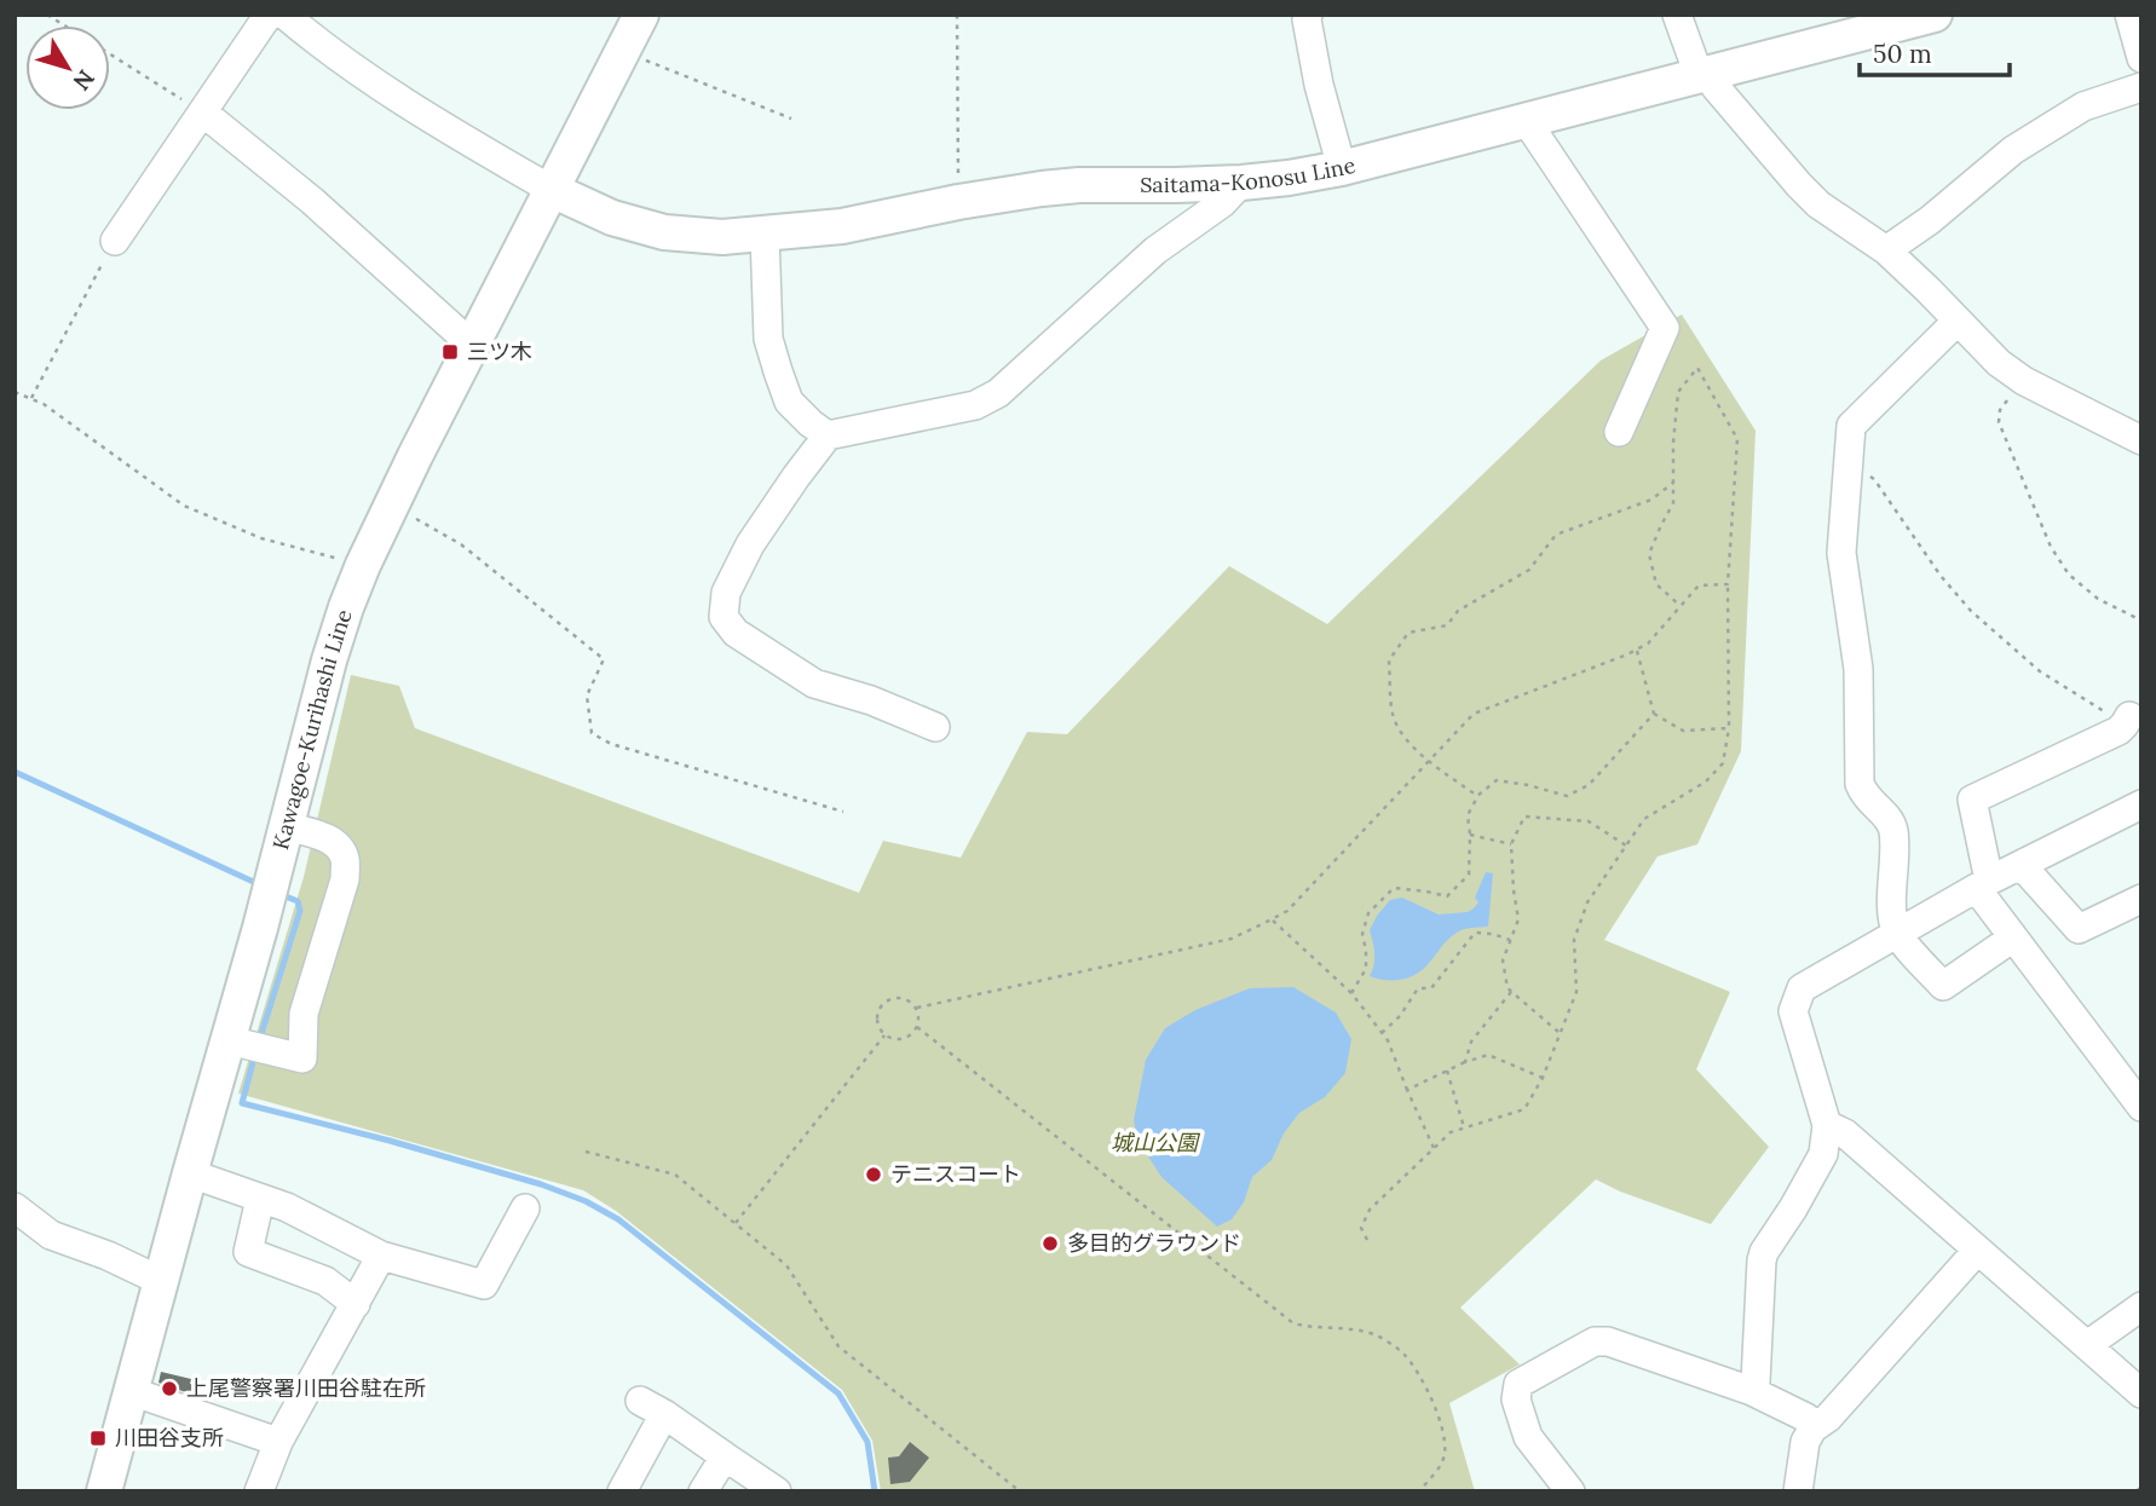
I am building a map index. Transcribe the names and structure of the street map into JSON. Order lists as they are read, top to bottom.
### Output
{
  "streets": {
    "main road": ["Saitama-Konosu Line", "Kawagoe-Kurihashi Line"]
  },
  "crossings": [
    ["Saitama-Konosu Line", "Kawagoe-Kurihashi Line"]
  ],
  "parks": ["城山公園"],
  "places": {
    "transit": ["三ツ木", "川田谷支所"],
    "other": ["テニスコート", "多目的グラウンド", "上尾警察署川田谷駐在所"]
  },
  "scale_bar": "50 m",
  "north": "bottom right"
}
